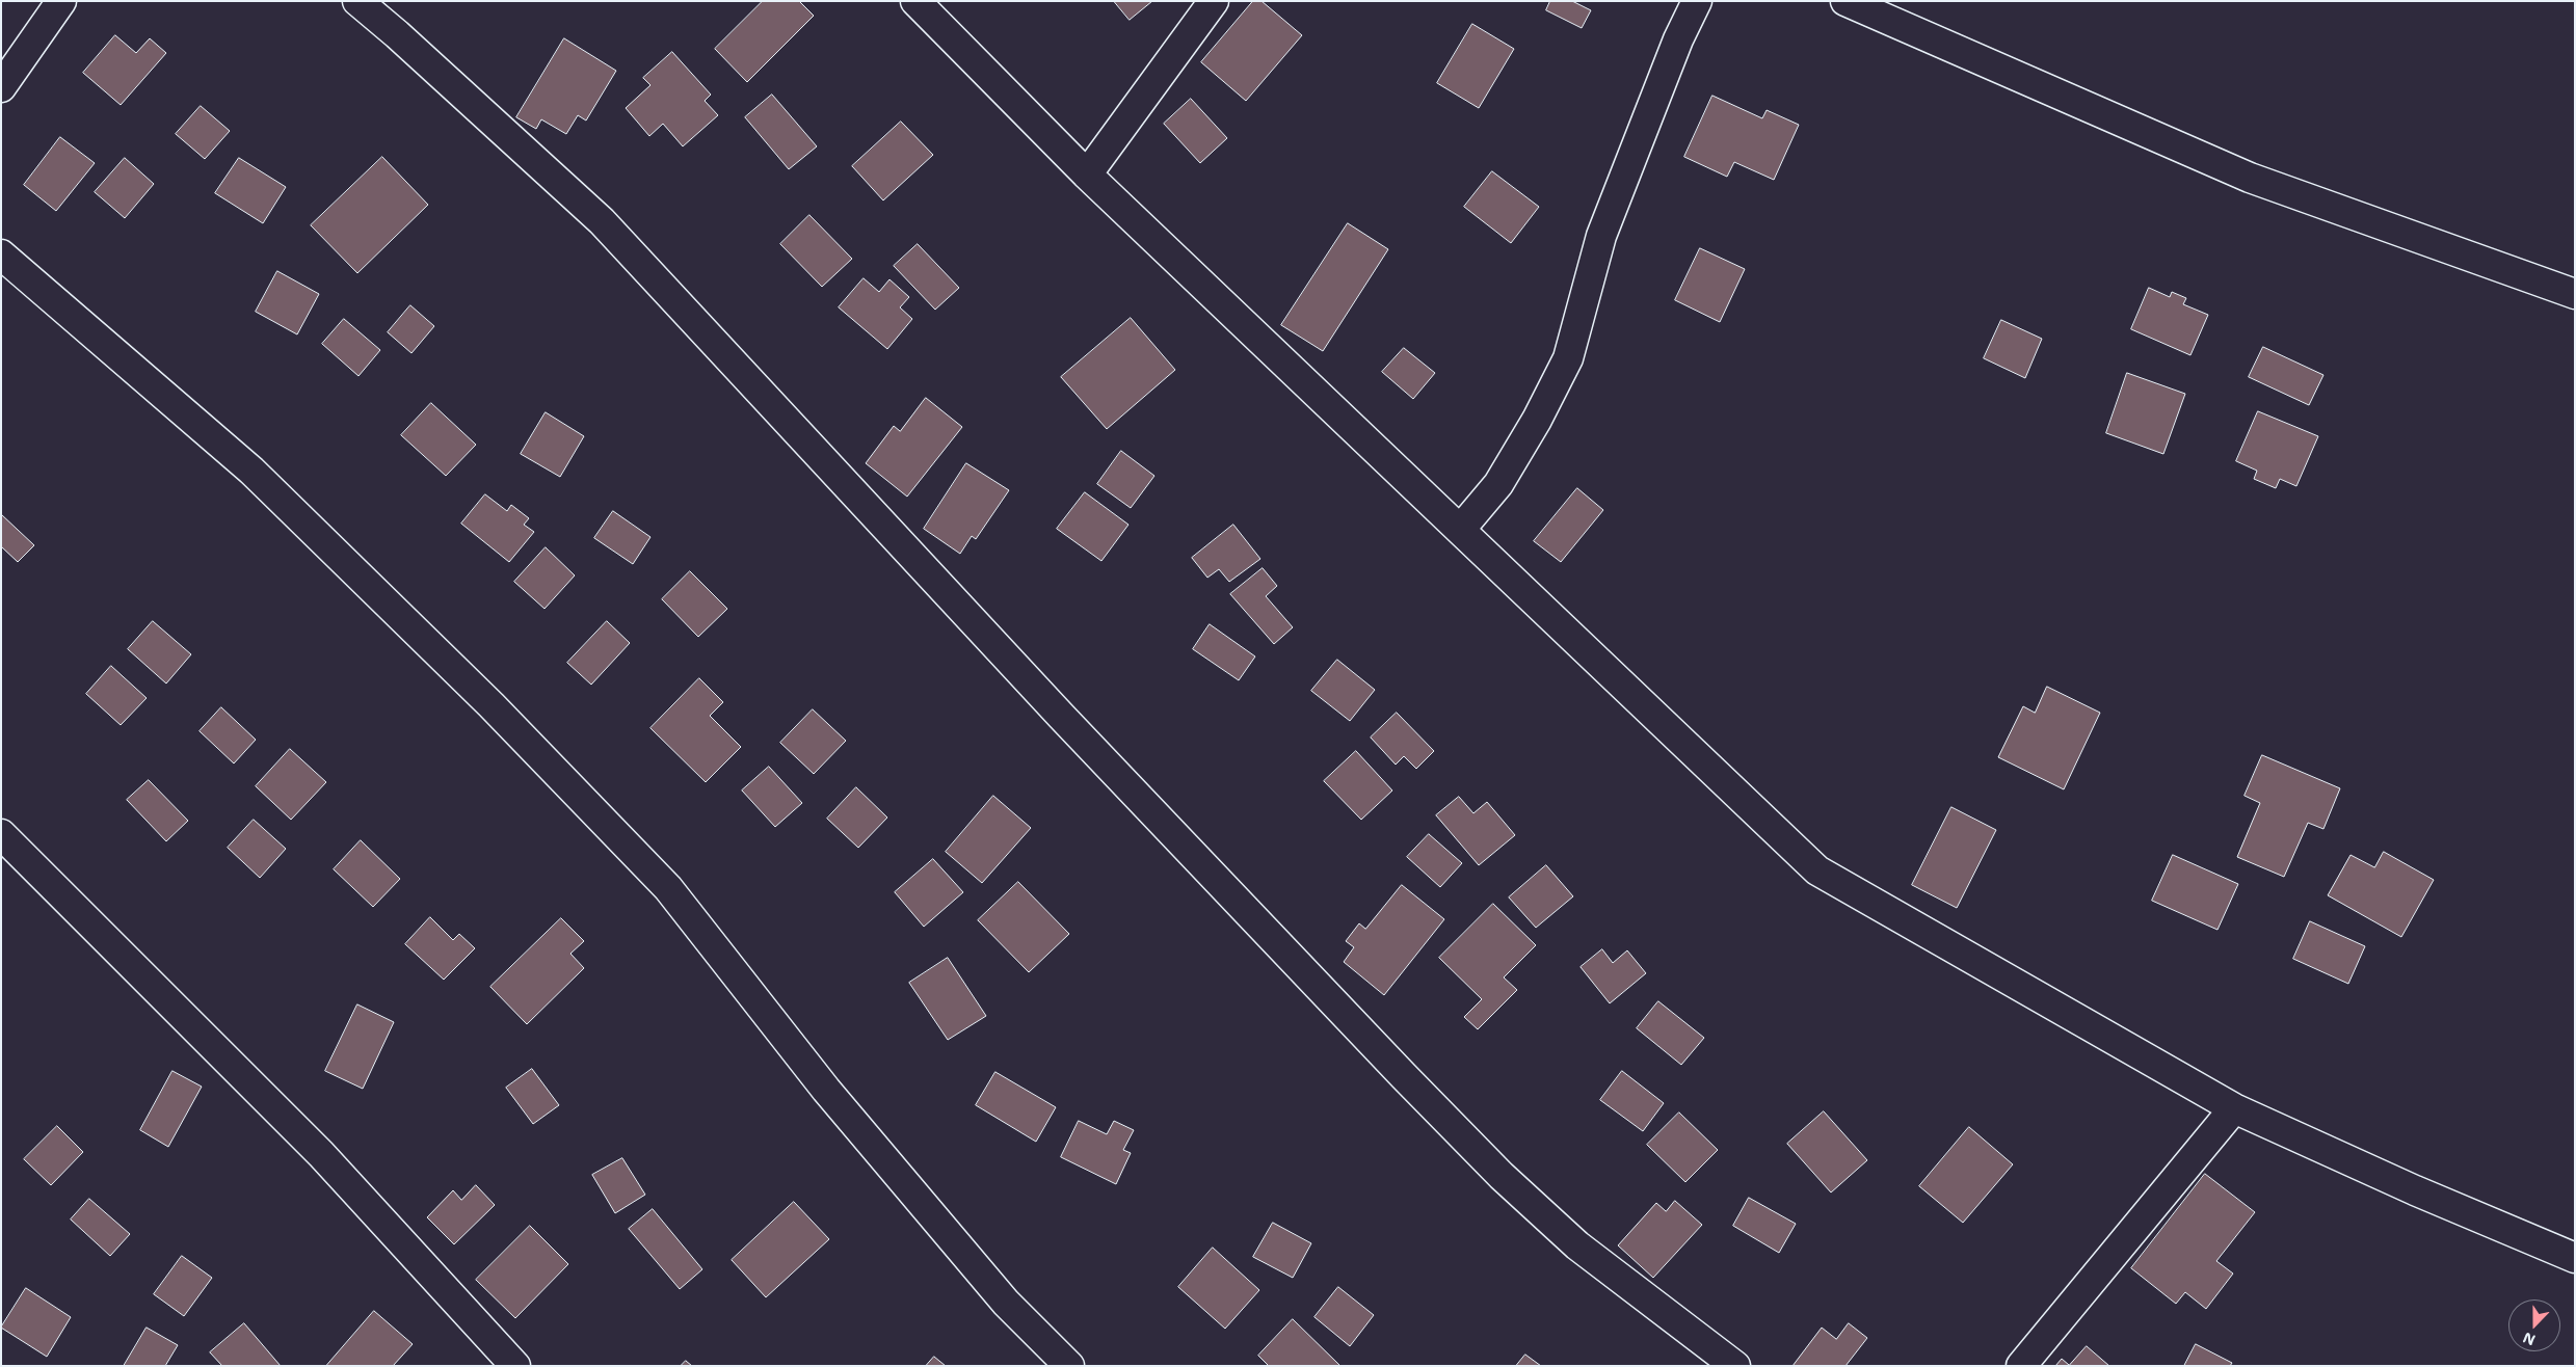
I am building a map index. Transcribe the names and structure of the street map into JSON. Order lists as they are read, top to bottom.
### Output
{
  "north": "bottom"
}
